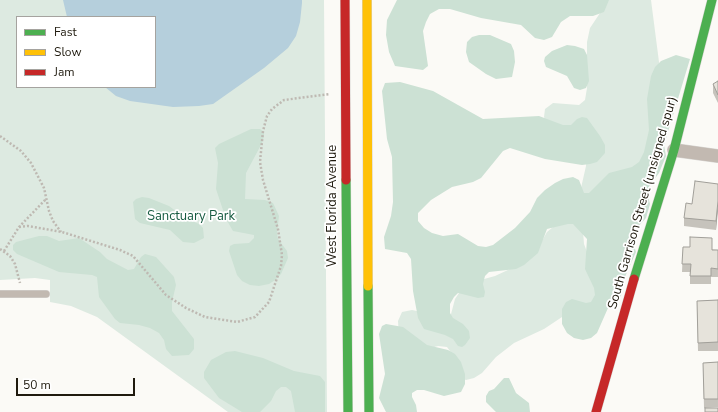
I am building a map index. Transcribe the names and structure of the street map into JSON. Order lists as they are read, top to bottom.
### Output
{
  "streets": {
    "street": ["South Garrison Street (unsigned spur)", "West Florida Avenue"]
  },
  "parks": ["Sanctuary Park"],
  "legend": ["Fast", "Slow", "Jam"],
  "scale_bar": "50 m"
}
